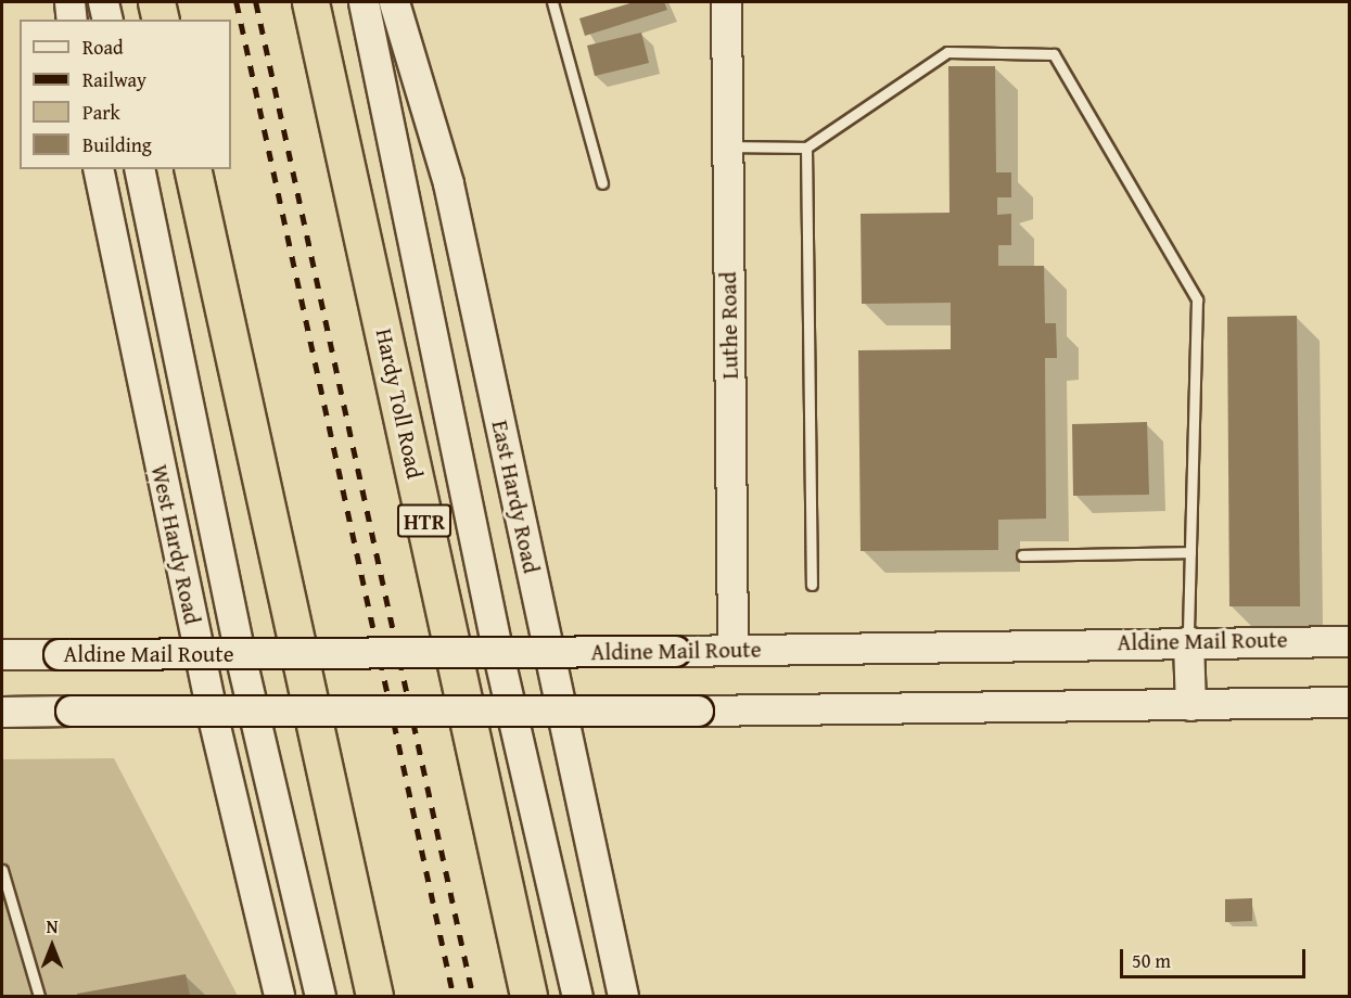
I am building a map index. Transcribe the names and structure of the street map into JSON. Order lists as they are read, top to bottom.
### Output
{
  "streets": {
    "highway": ["Hardy Toll Road", "HTR"],
    "main road": [
      "Luthe Road",
      "East Hardy Road",
      "West Hardy Road",
      "Aldine Mail Route"
    ]
  },
  "crossings": [
    ["Luthe Road", "Aldine Mail Route"]
  ],
  "legend": [
    "Road",
    "Railway",
    "Park",
    "Building"
  ],
  "scale_bar": "50 m",
  "north": "top"
}
